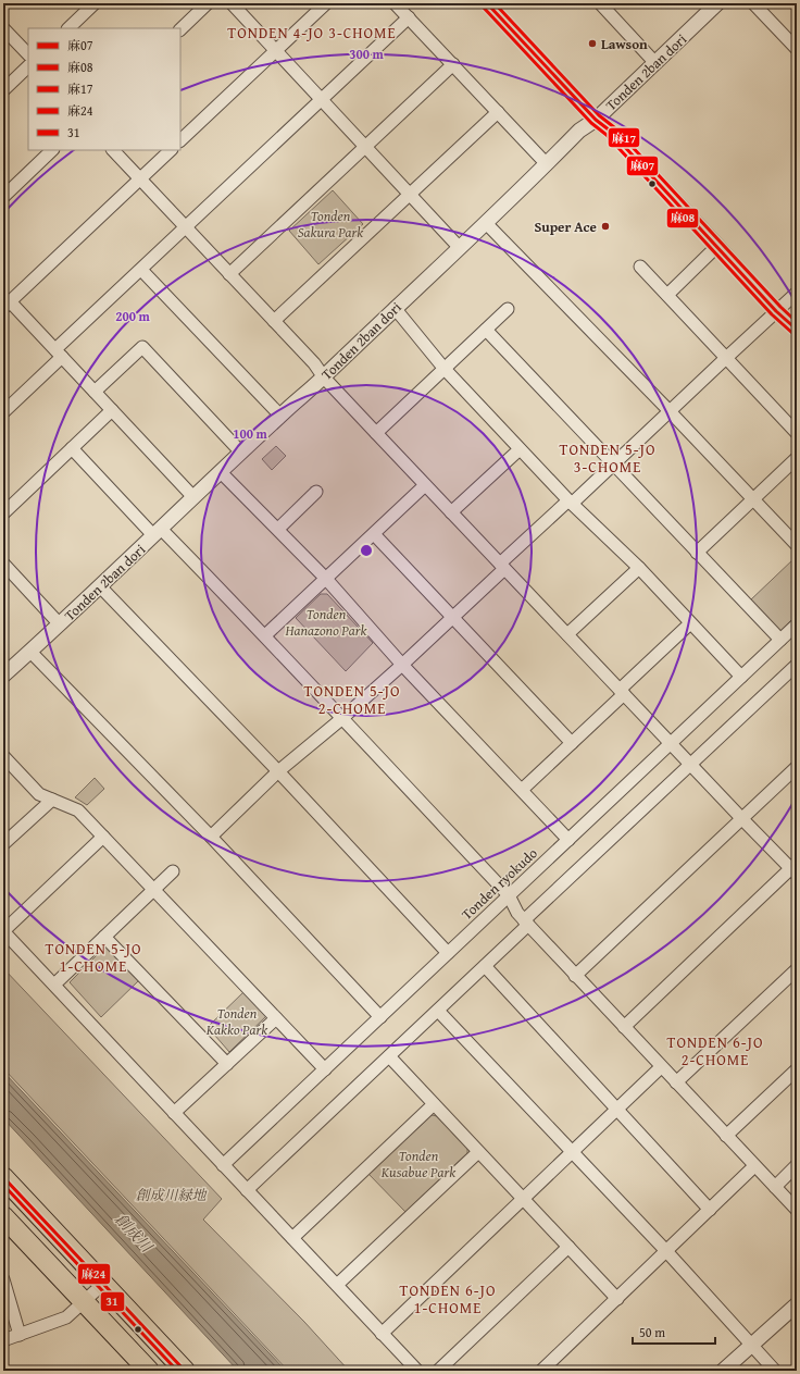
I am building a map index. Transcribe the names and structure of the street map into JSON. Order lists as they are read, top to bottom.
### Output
{
  "streets": {
    "street": ["Tonden 2ban dori", "Tonden ryokudo"]
  },
  "districts": [
    "TONDEN 4-JO 3-CHOME",
    "TONDEN 5-JO 3-CHOME",
    "TONDEN 5-JO 2-CHOME",
    "TONDEN 5-JO 1-CHOME",
    "TONDEN 6-JO 2-CHOME",
    "TONDEN 6-JO 1-CHOME"
  ],
  "water": ["創成川"],
  "parks": [
    "Tonden Sakura Park",
    "Tonden Hanazono Park",
    "Tonden Kakko Park",
    "Tonden Kusabue Park",
    "創成川緑地"
  ],
  "places": ["Lawson", "Super Ace"],
  "lines": [
    "transit line 麻07",
    "transit line 麻17",
    "transit line 麻08",
    "transit line 麻24",
    "transit line 31"
  ],
  "legend": [
    "麻07",
    "麻08",
    "麻17",
    "麻24",
    "31"
  ],
  "scale_bar": "50 m",
  "rings": ["300 m", "200 m", "100 m"]
}
